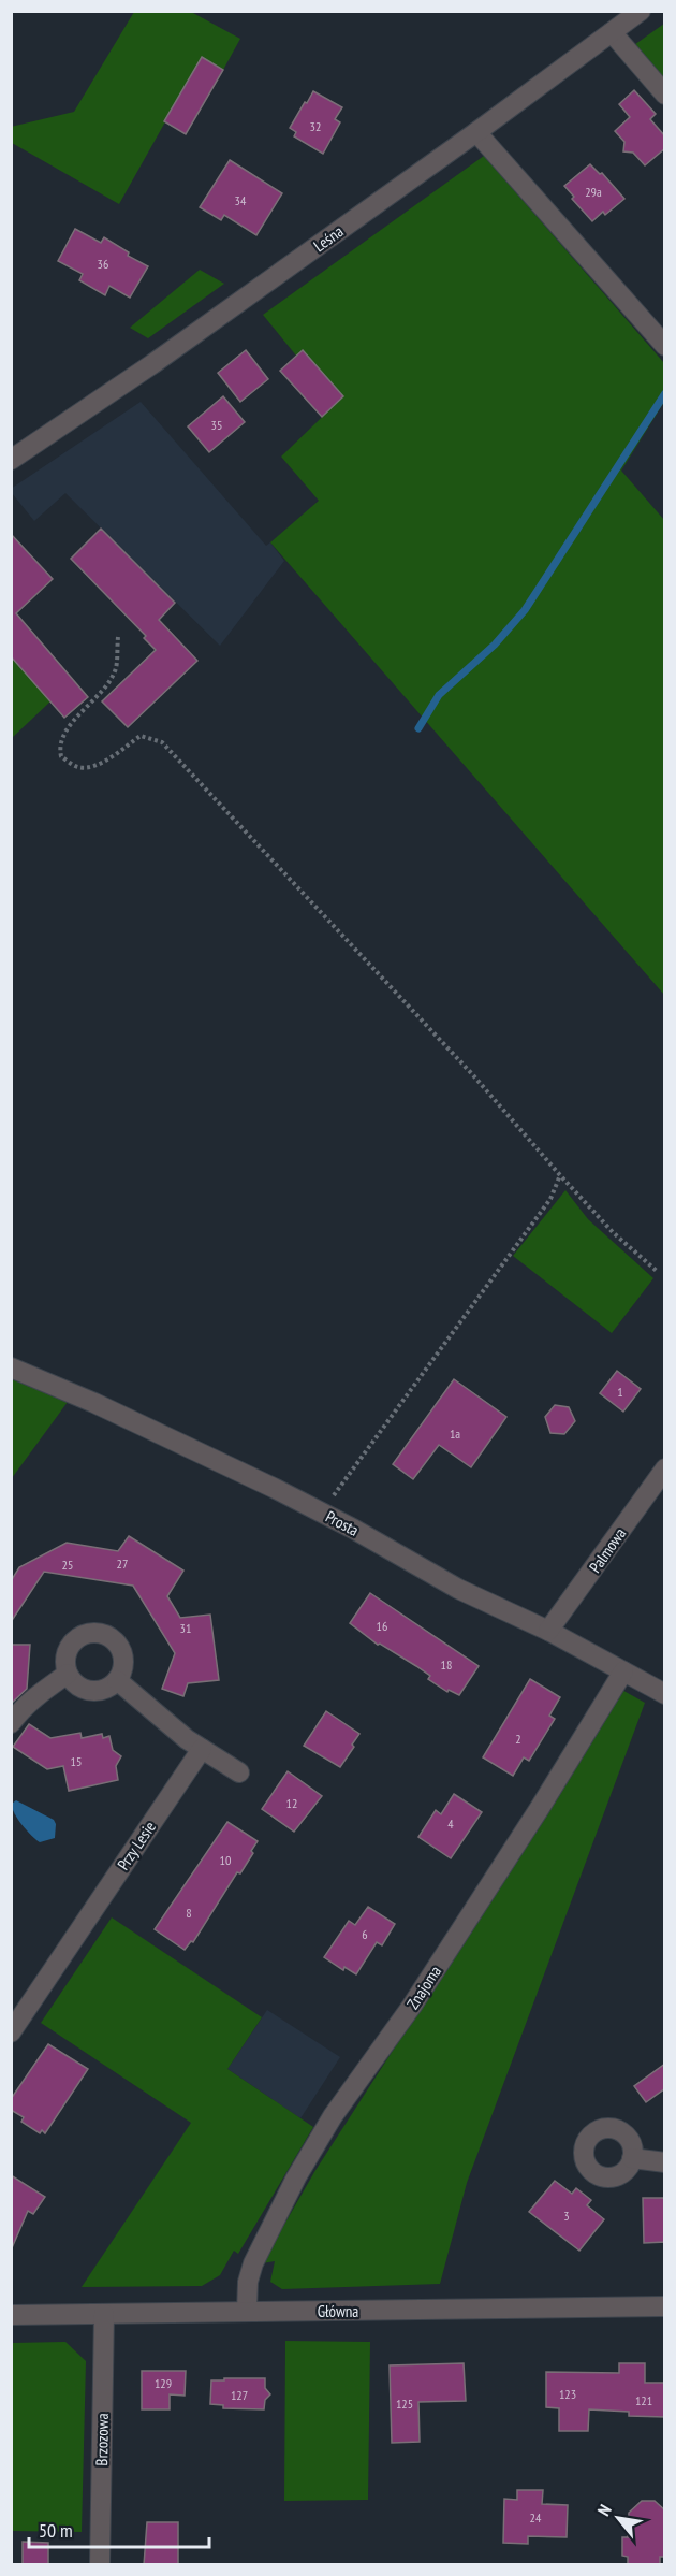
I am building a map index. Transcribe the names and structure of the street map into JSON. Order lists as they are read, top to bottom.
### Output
{
  "streets": {
    "street": [
      "Leśna",
      "Prosta",
      "Palmowa",
      "Przy Lesie",
      "Znajoma",
      "Główna",
      "Brzozowa"
    ]
  },
  "crossings": [
    ["Prosta", "Palmowa"],
    ["Prosta", "Znajoma"],
    ["Znajoma", "Główna"],
    ["Główna", "Brzozowa"]
  ],
  "house_numbers": [
    "32",
    "29a",
    "34",
    "36",
    "35",
    "1",
    "1a",
    "27",
    "25",
    "16",
    "31",
    "18",
    "2",
    "15",
    "12",
    "4",
    "10",
    "8",
    "6",
    "3",
    "129",
    "123",
    "127",
    "121",
    "125",
    "24"
  ],
  "scale_bar": "50 m",
  "north": "top left"
}
